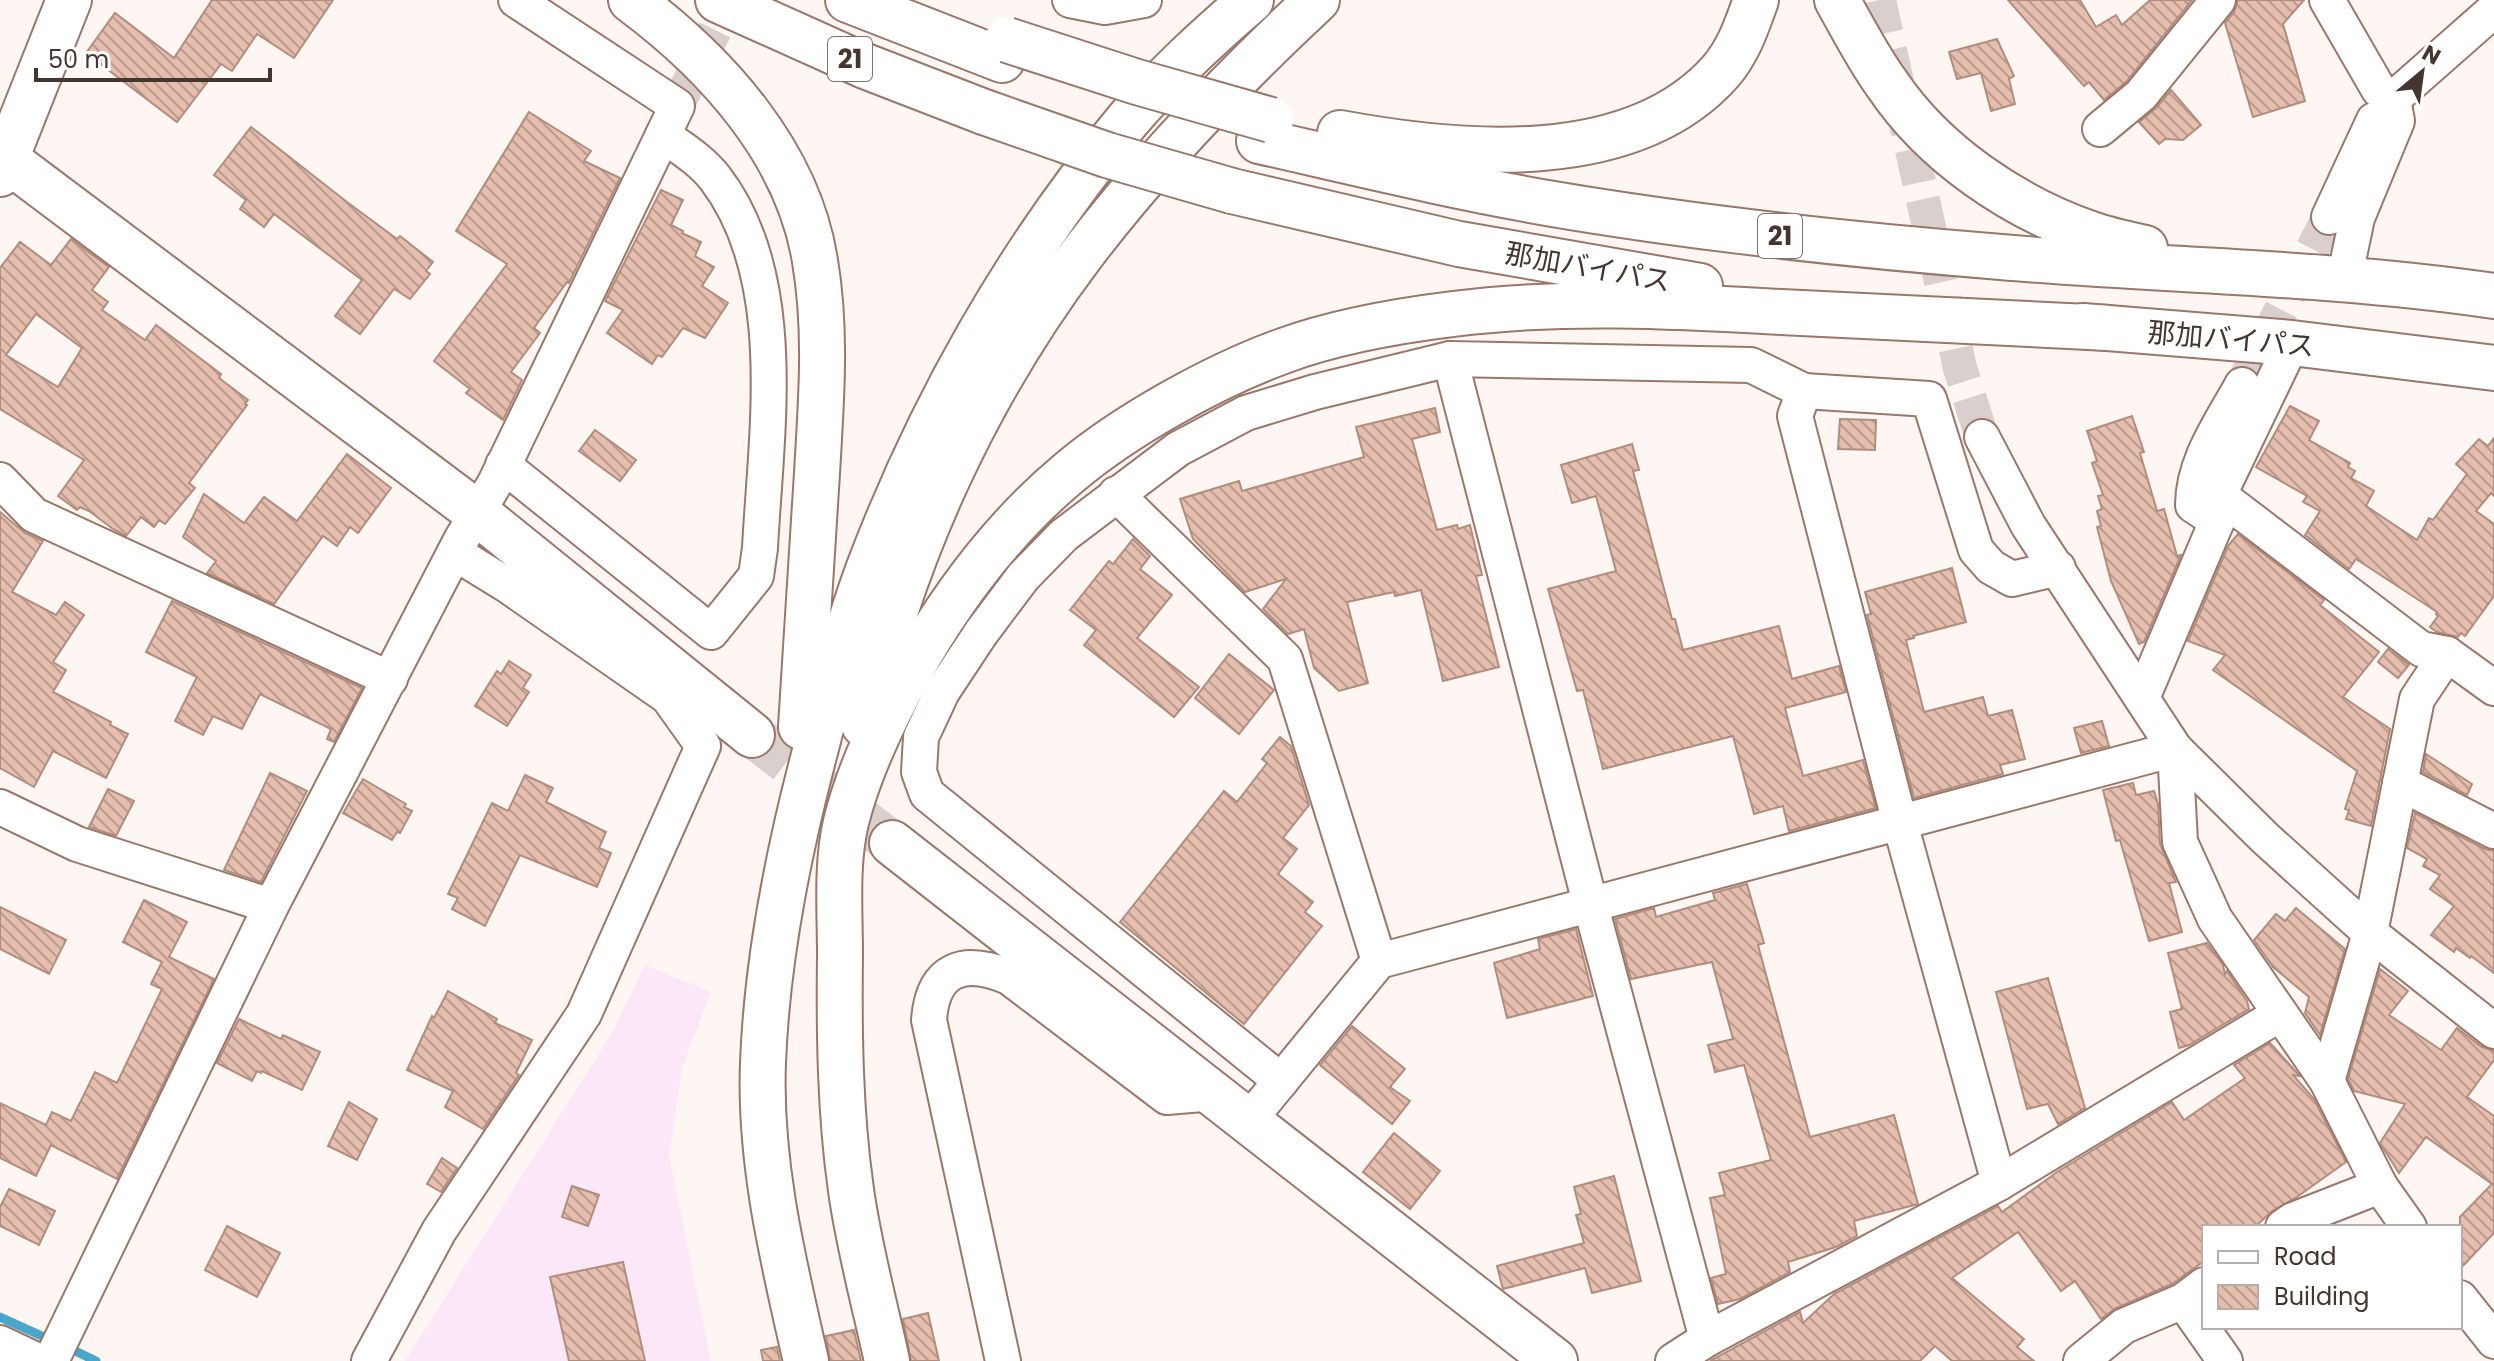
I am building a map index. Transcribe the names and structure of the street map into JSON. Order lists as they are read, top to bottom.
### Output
{
  "streets": {
    "main road": ["21", "那加バイパス"]
  },
  "legend": ["Road", "Building"],
  "scale_bar": "50 m",
  "north": "top right"
}
